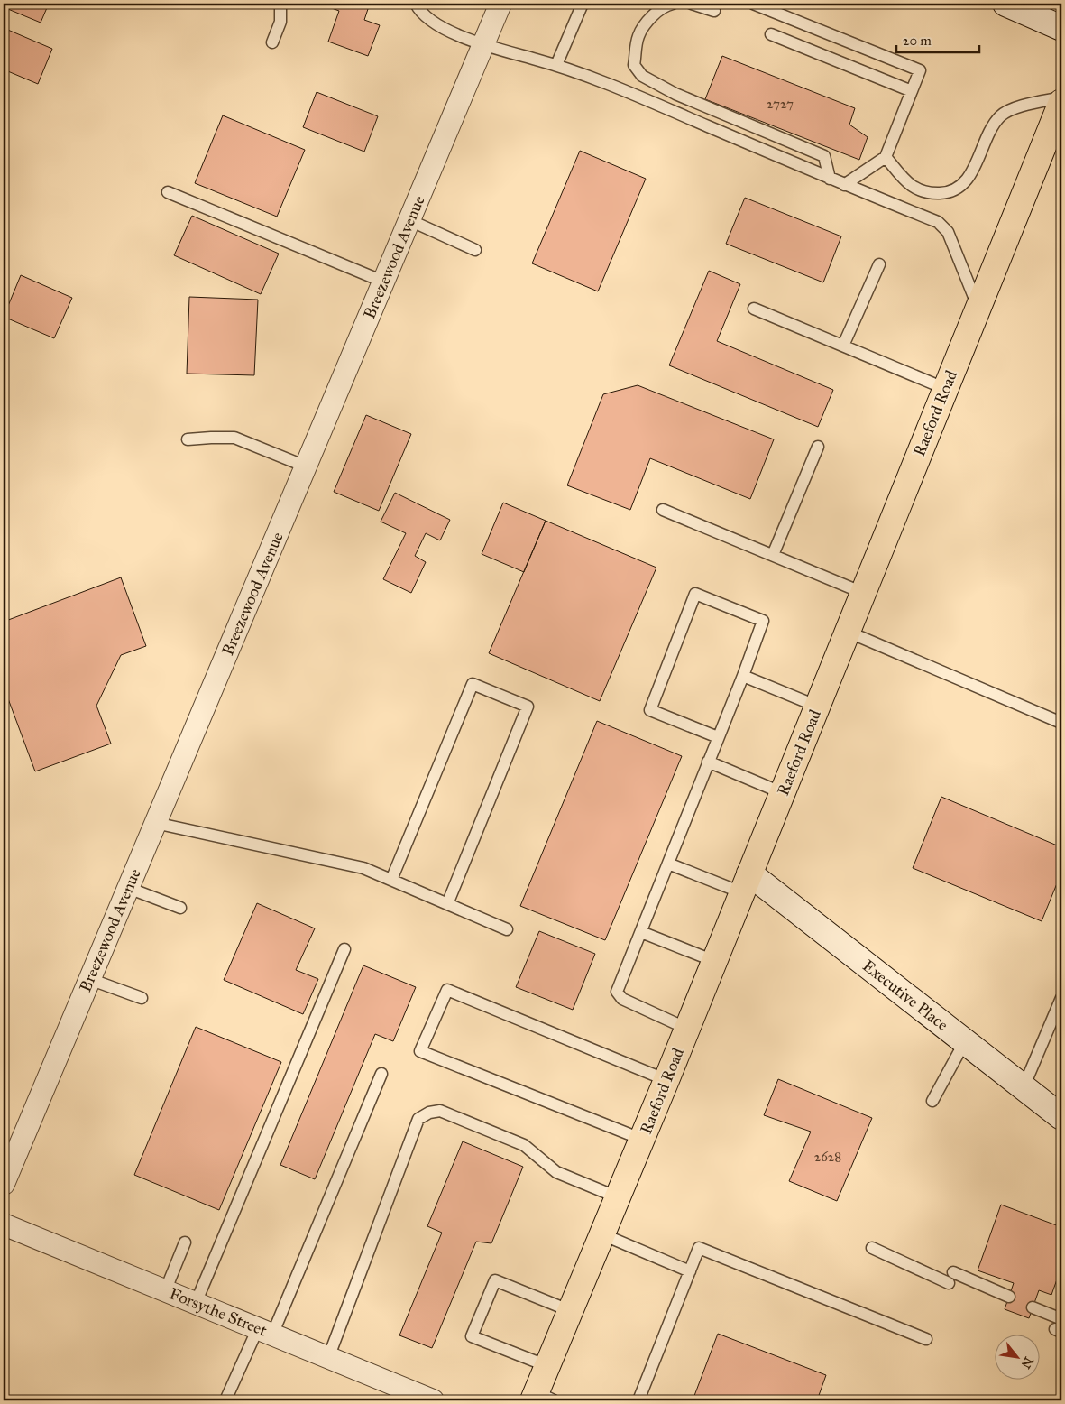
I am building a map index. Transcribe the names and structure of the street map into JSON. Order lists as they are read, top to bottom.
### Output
{
  "streets": {
    "main road": ["Raeford Road"],
    "street": ["Breezewood Avenue", "Executive Place", "Forsythe Street"]
  },
  "crossings": [
    ["Raeford Road", "Executive Place"]
  ],
  "house_numbers": ["2727", "2628"],
  "scale_bar": "20 m",
  "north": "bottom right"
}
